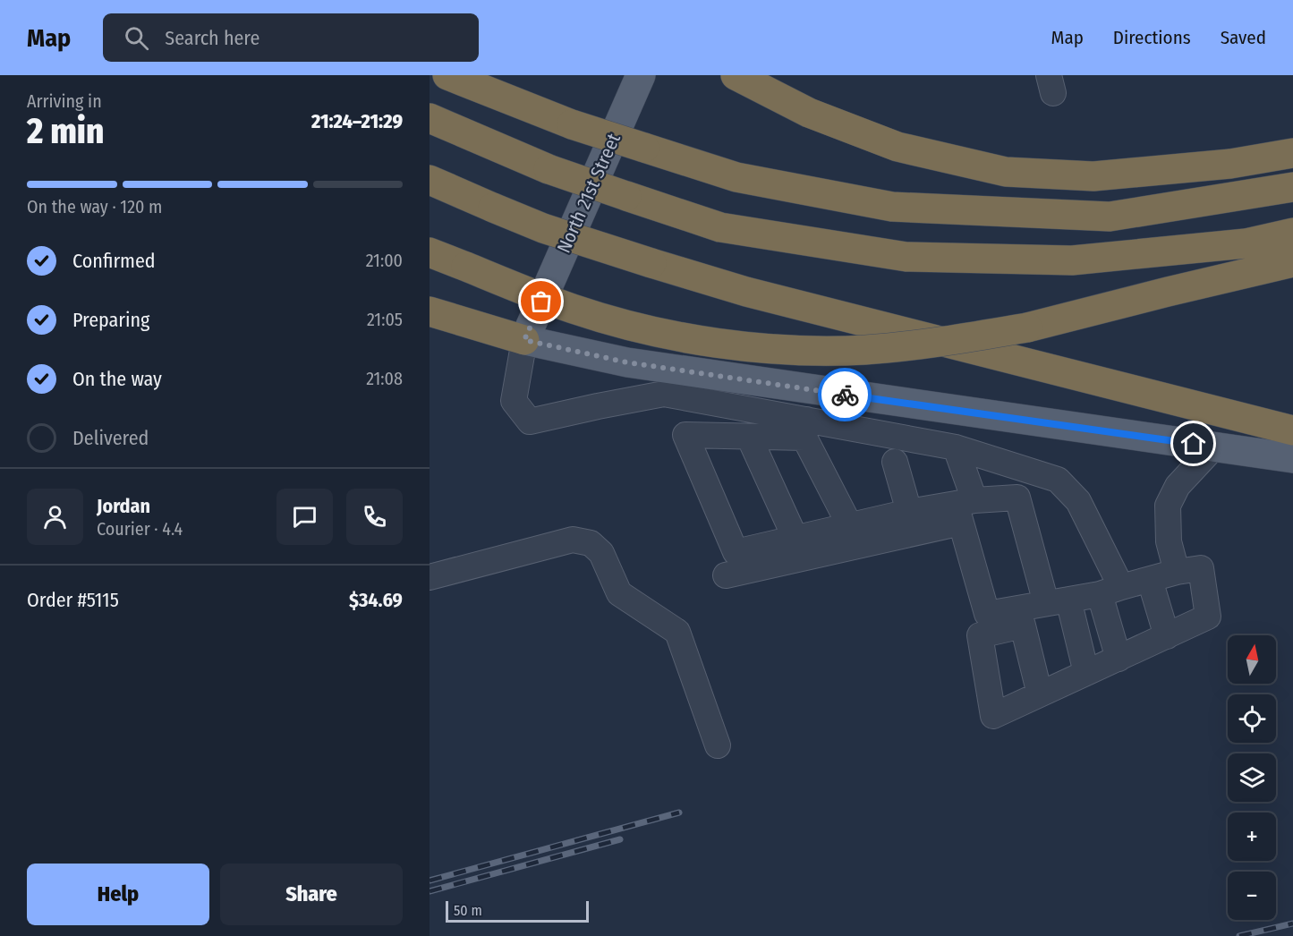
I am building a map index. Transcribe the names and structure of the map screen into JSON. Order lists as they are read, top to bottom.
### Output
{
  "streets": {
    "main road": ["North 21st Street"]
  },
  "scale_bar": "50 m",
  "north": "top",
  "page": {
    "header": "Map",
    "search": "Search here",
    "nav": ["Map", "Directions", "Saved"],
    "heading": ["2 min", "Arriving in", "21:24–21:29"],
    "panel": [
      "Jordan",
      "Courier · 4.4",
      "Order #5115",
      "$34.69"
    ],
    "bar": "On the way · 120 m",
    "list": [
      ["Confirmed", "21:00"],
      ["Preparing", "21:05"],
      ["On the way", "21:08"],
      "Delivered"
    ],
    "map_buttons": ["+", "−"],
    "buttons": ["Help", "Share"],
    "scale": "50 m"
  }
}
